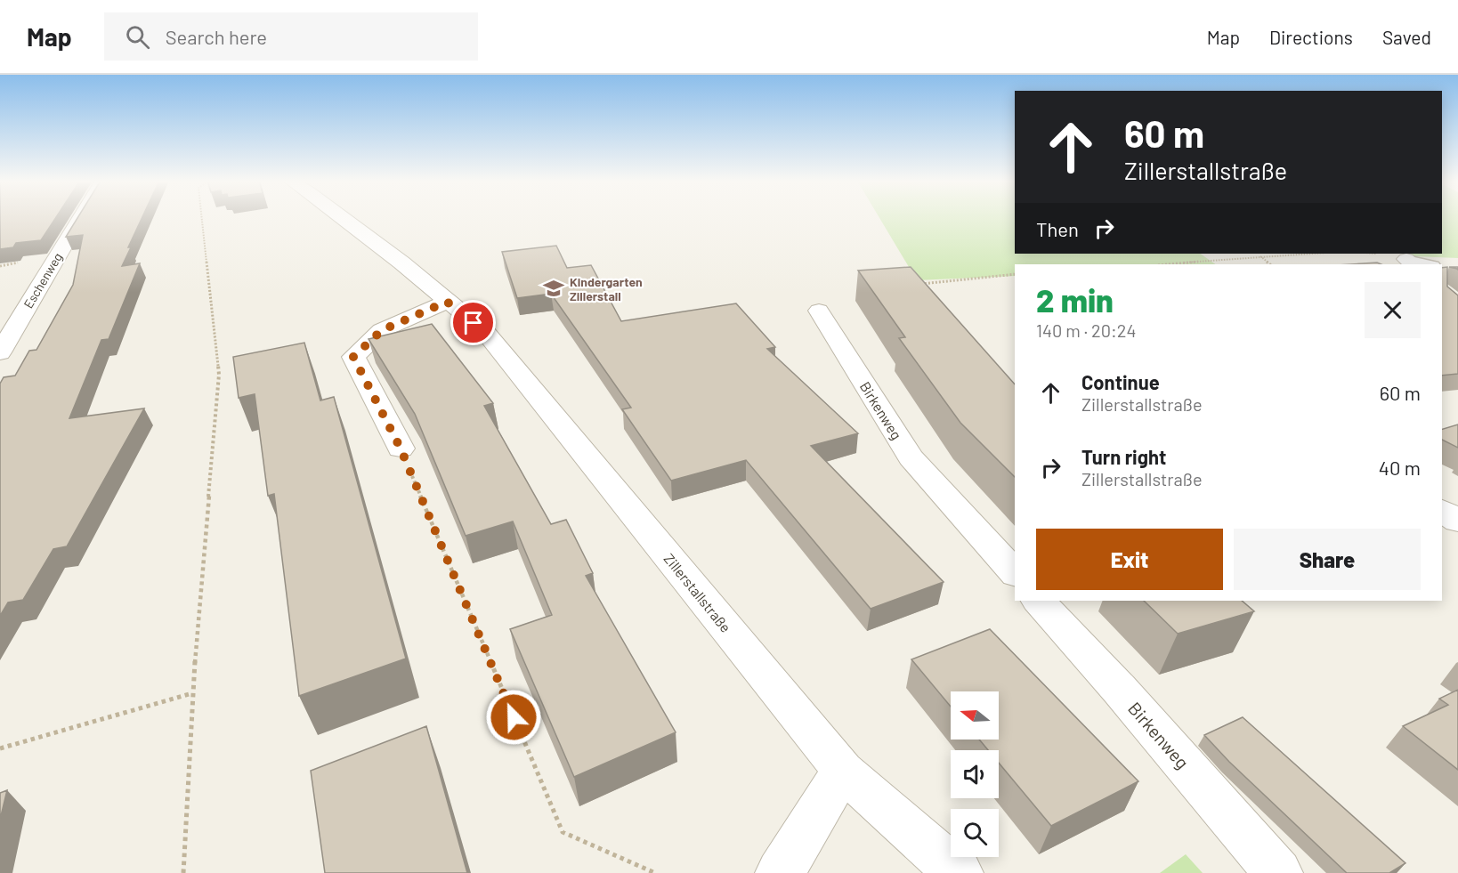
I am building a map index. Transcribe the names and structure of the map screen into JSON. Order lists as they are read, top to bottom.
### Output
{
  "streets": {
    "street": ["Eschenweg", "Birkenweg", "Zillerstallstraße"]
  },
  "places": {
    "school or university": ["Kindergarten Zillerstall"]
  },
  "north": "left",
  "page": {
    "header": "Map",
    "search": "Search here",
    "nav": ["Map", "Directions", "Saved"],
    "turn": ["60 m", "Zillerstallstraße"],
    "then": "Then",
    "heading": ["2 min", "140 m · 20:24"],
    "list": [
      {
        "name": "Continue",
        "note": "Zillerstallstraße",
        "value": "60 m"
      },
      {
        "name": "Turn right",
        "note": "Zillerstallstraße",
        "value": "40 m"
      }
    ],
    "buttons": ["Exit", "Share"]
  }
}
